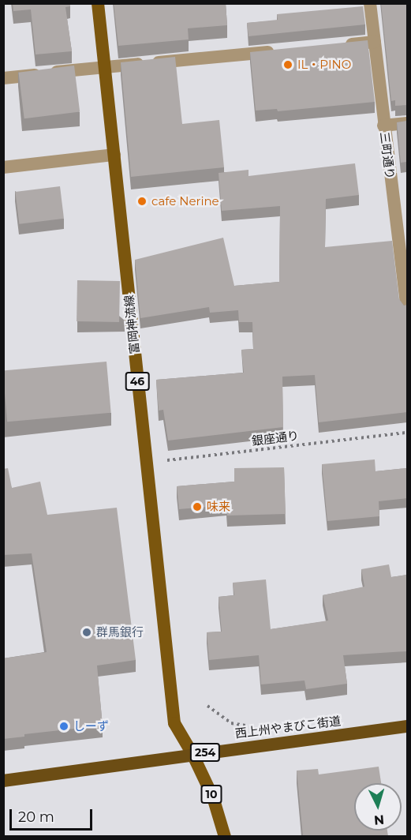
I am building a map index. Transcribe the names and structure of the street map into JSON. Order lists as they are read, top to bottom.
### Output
{
  "streets": {
    "highway": ["西上州やまびこ街道", "254"],
    "main road": ["富岡神流線", "46", "10"],
    "street": ["三町通り"],
    "path": ["銀座通り"]
  },
  "crossings": [
    ["富岡神流線", "銀座通り"],
    ["富岡神流線", "西上州やまびこ街道"],
    ["富岡神流線", "10"],
    ["西上州やまびこ街道", "10"]
  ],
  "places": [
    "IL・PINO",
    "cafe Nerine",
    "味来",
    "群馬銀行",
    "しーず"
  ],
  "scale_bar": "20 m",
  "north": "bottom"
}
